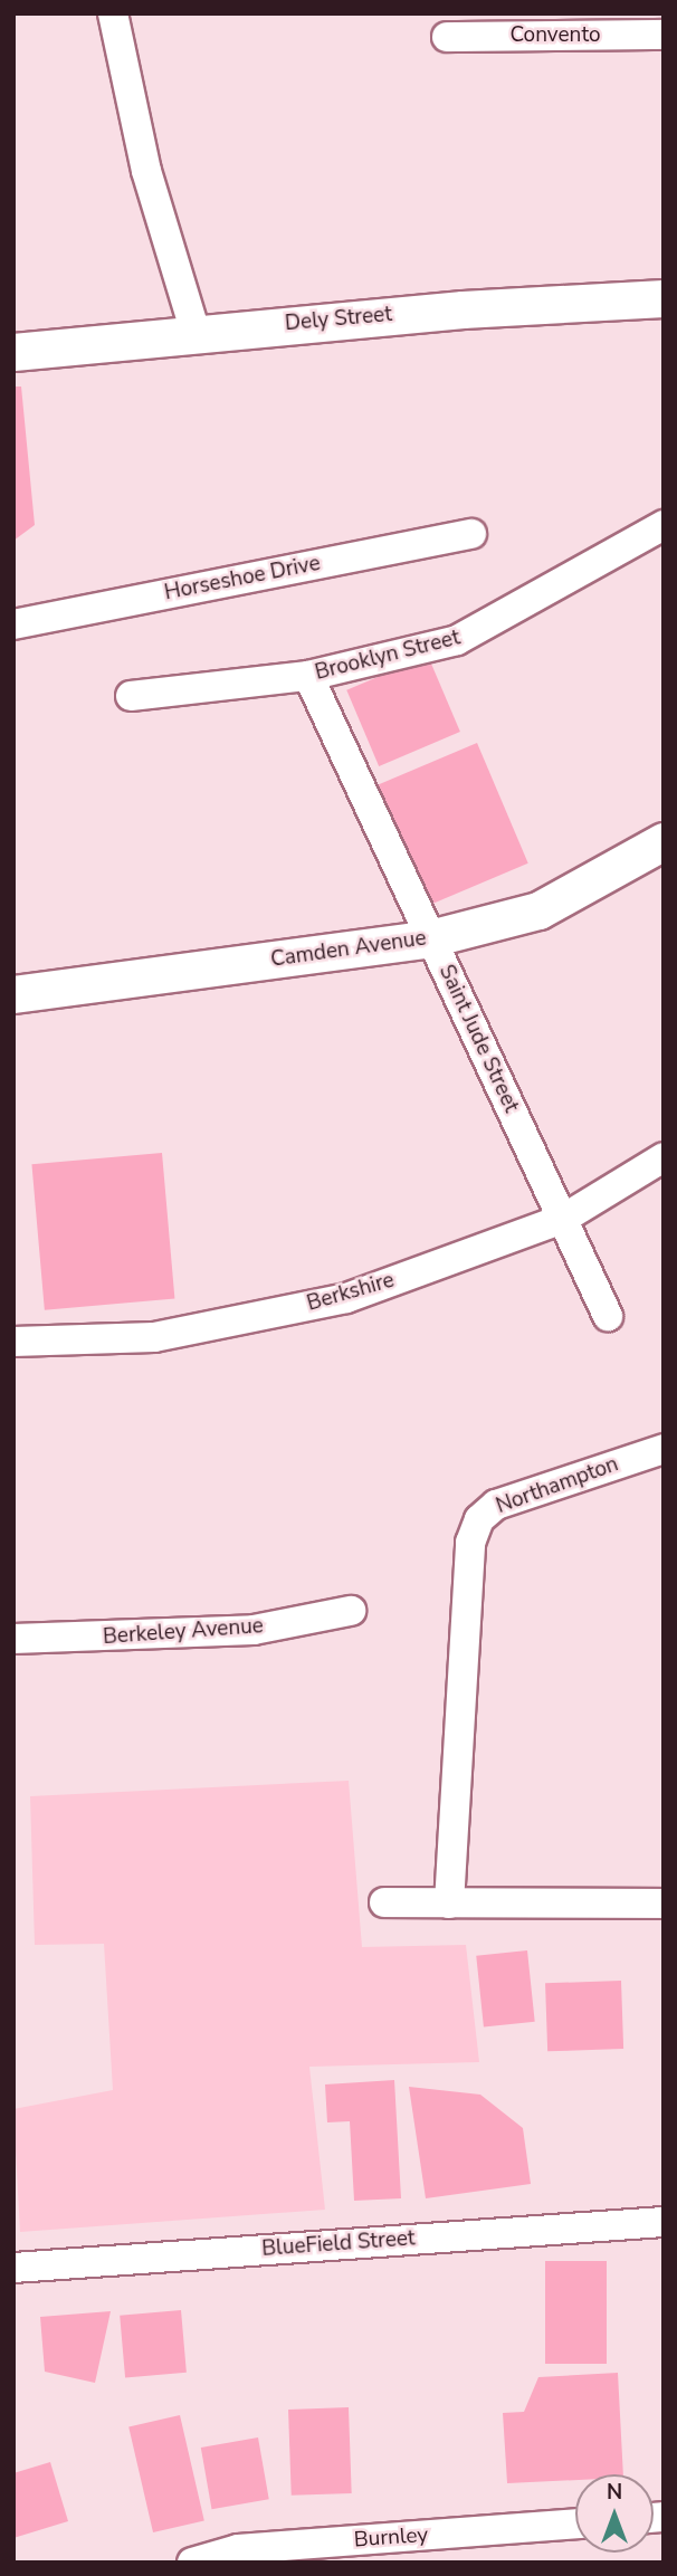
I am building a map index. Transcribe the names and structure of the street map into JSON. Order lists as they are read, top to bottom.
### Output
{
  "streets": {
    "street": [
      "Convento",
      "Dely Street",
      "Horseshoe Drive",
      "Brooklyn Street",
      "Camden Avenue",
      "Saint Jude Street",
      "Berkshire",
      "Northampton",
      "Berkeley Avenue",
      "BlueField Street",
      "Burnley"
    ]
  },
  "crossings": [
    ["Brooklyn Street", "Saint Jude Street"],
    ["Camden Avenue", "Saint Jude Street"],
    ["Saint Jude Street", "Berkshire"]
  ],
  "north": "top"
}
